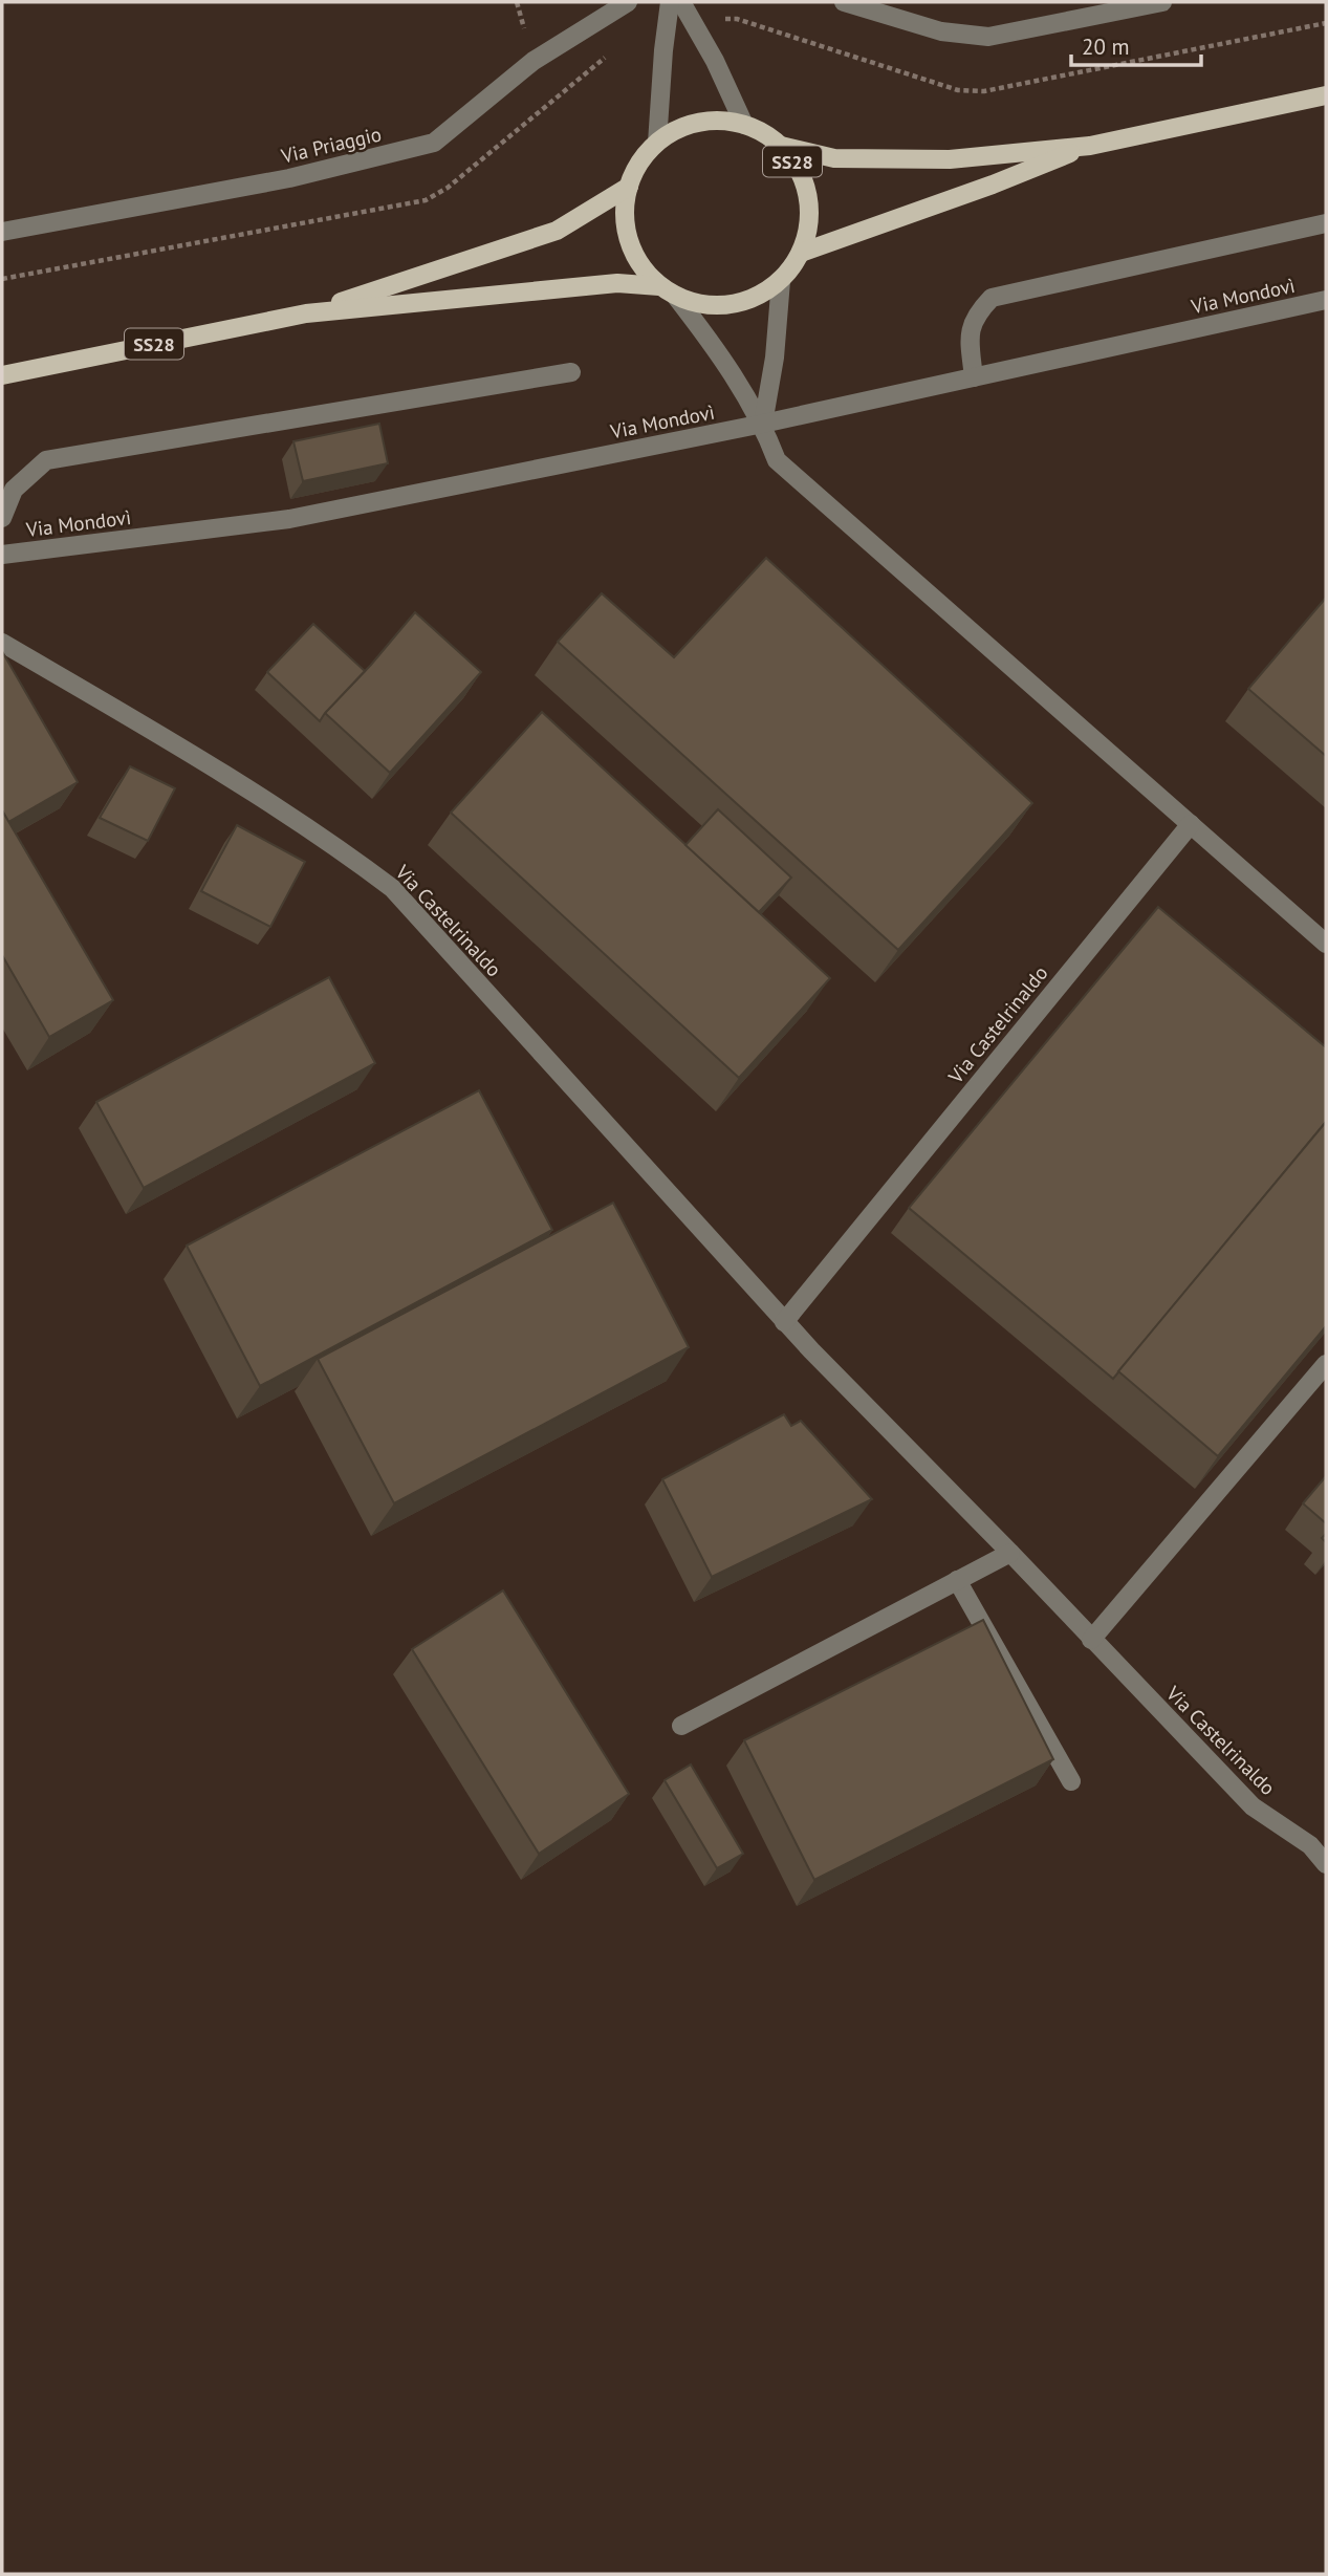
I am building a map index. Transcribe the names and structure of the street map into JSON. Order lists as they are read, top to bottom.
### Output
{
  "streets": {
    "main road": ["SS28"],
    "street": ["Via Priaggio", "Via Mondovì", "Via Castelrinaldo"]
  },
  "scale_bar": "20 m"
}
